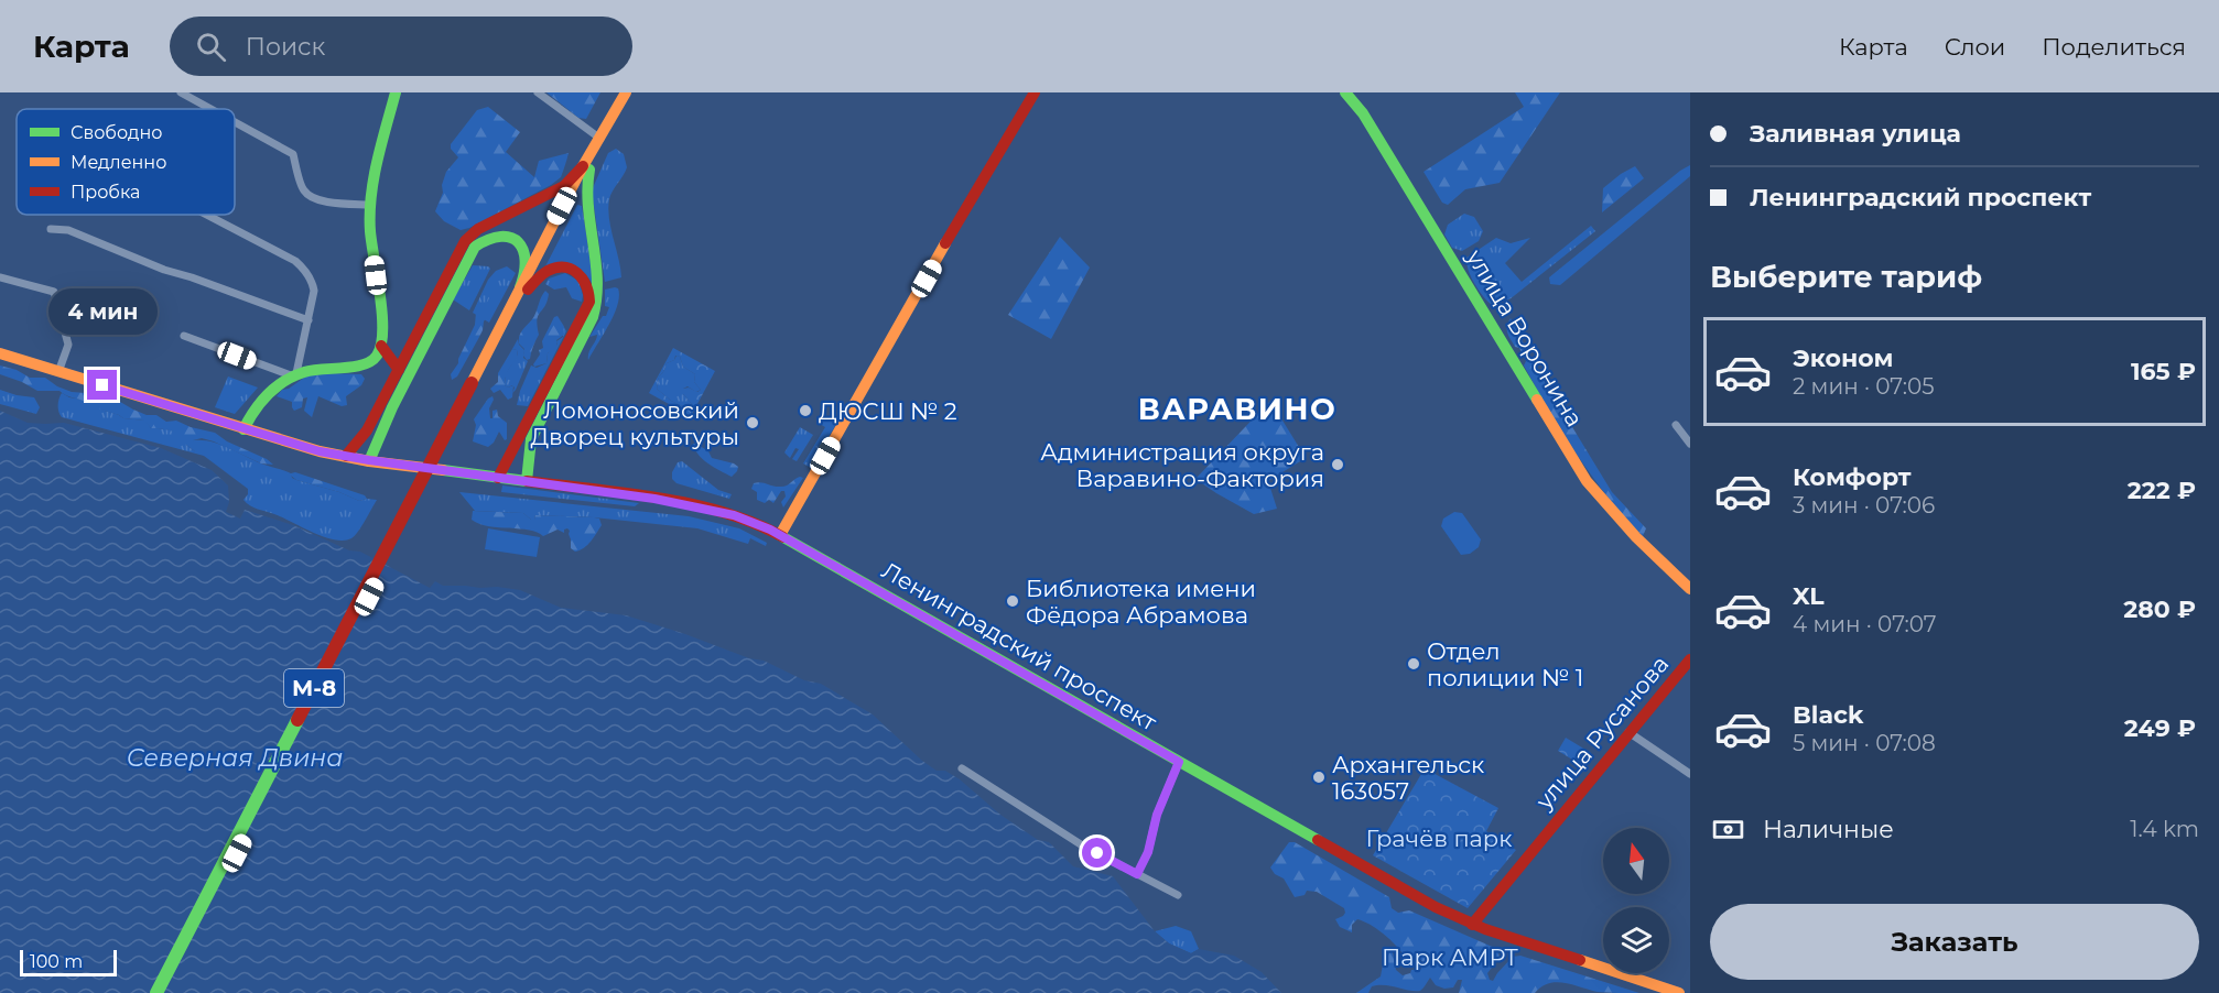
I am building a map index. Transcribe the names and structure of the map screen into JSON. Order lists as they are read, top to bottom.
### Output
{
  "streets": {
    "main road": [
      "улица Воронина",
      "Ленинградский проспект",
      "М-8",
      "улица Русанова"
    ]
  },
  "crossings": [
    ["Ленинградский проспект", "улица Русанова"]
  ],
  "districts": ["ВАРАВИНО"],
  "water": ["Северная Двина"],
  "parks": ["Грачёв парк", "Парк АМРТ"],
  "places": [
    "ДЮСШ № 2",
    "Ломоносовский Дворец культуры",
    "Администрация округа Варавино-Фактория",
    "Библиотека имени Фёдора Абрамова",
    "Отдел полиции № 1",
    "Архангельск 163057"
  ],
  "legend": ["Свободно", "Медленно", "Пробка"],
  "scale_bar": "100 m",
  "north": "top",
  "page": {
    "header": "Карта",
    "search": "Поиск",
    "nav": ["Карта", "Слои", "Поделиться"],
    "banner": ["Заливная улица", "Ленинградский проспект"],
    "heading": "Выберите тариф",
    "bubble": "4 мин",
    "list": [
      {
        "name": "Эконом",
        "note": "2 мин · 07:05",
        "value": "165 ₽"
      },
      {
        "name": "Комфорт",
        "note": "3 мин · 07:06",
        "value": "222 ₽"
      },
      {
        "name": "XL",
        "note": "4 мин · 07:07",
        "value": "280 ₽"
      },
      {
        "name": "Black",
        "note": "5 мин · 07:08",
        "value": "249 ₽"
      }
    ],
    "pay": ["Наличные", "1.4 km"],
    "buttons": "Заказать",
    "scale": "100 m"
  }
}
